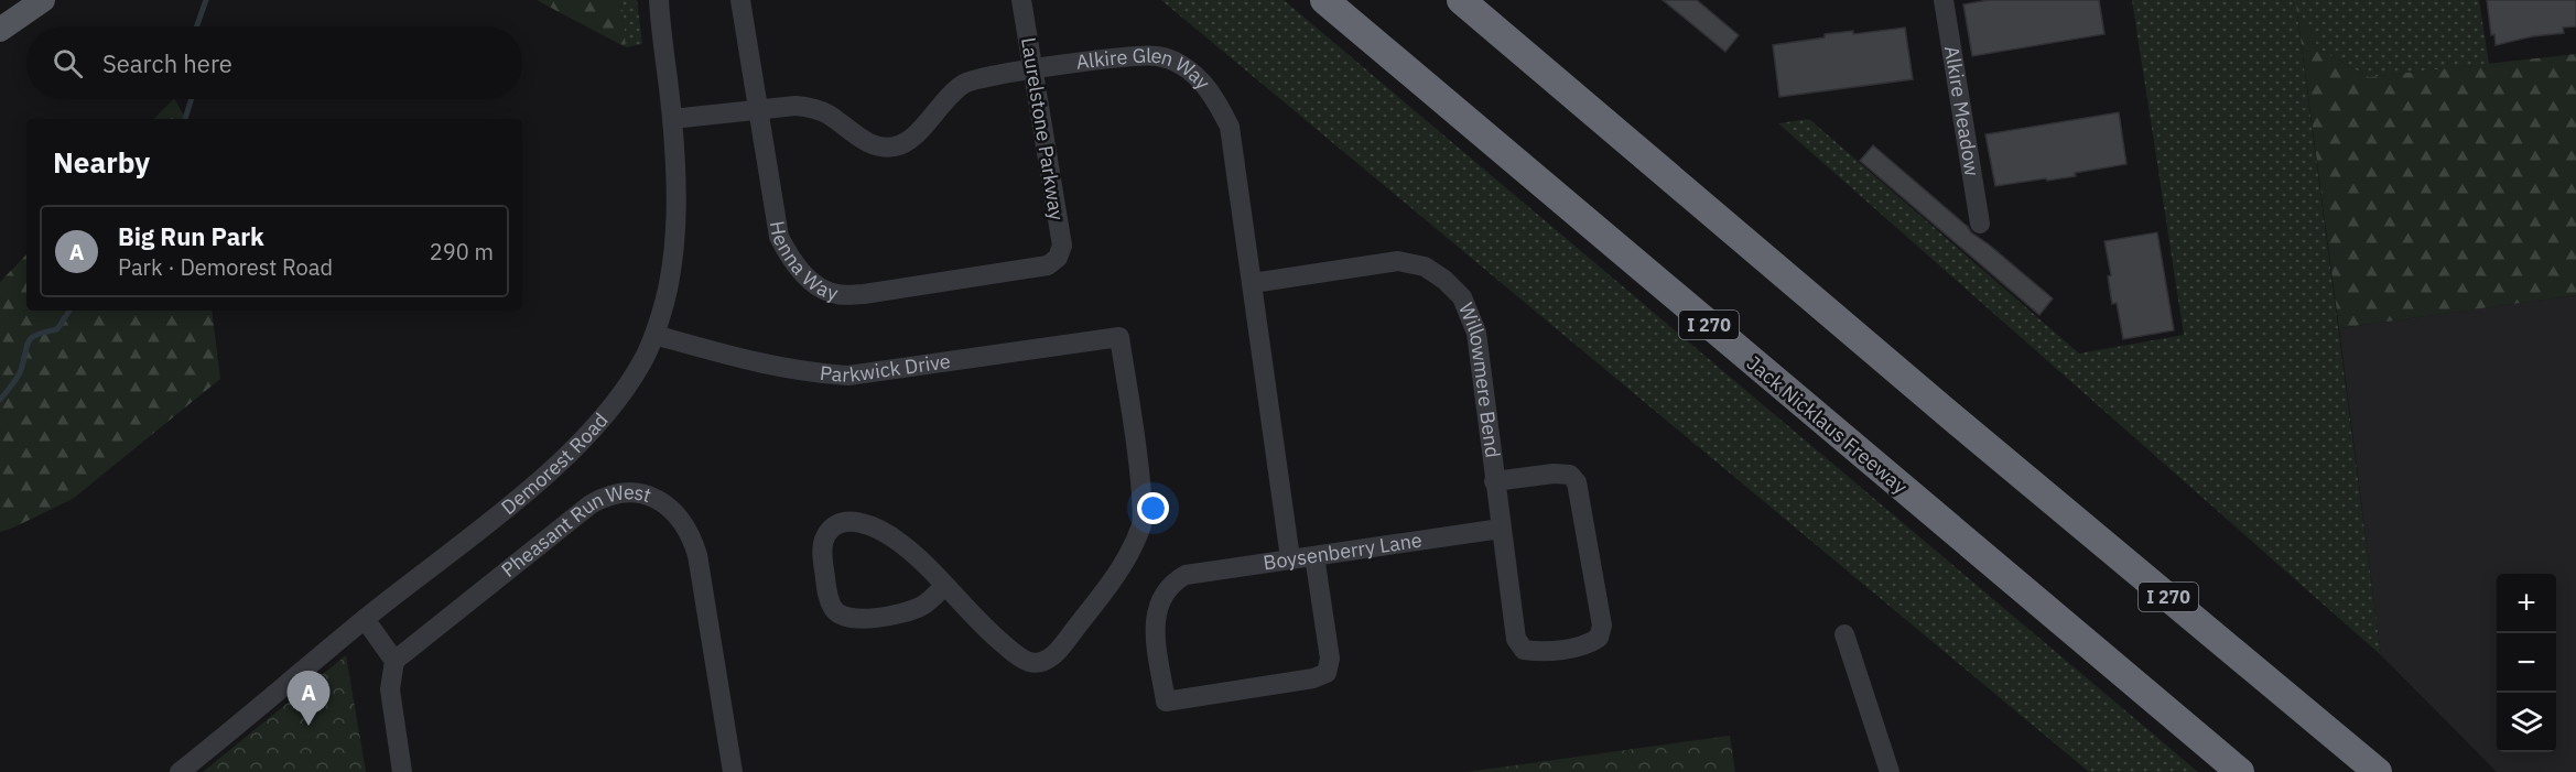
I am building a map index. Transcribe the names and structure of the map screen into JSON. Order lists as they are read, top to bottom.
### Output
{
  "streets": {
    "highway": ["I 270", "Jack Nicklaus Freeway"],
    "street": [
      "Alkire Glen Way",
      "Alkire Meadow",
      "Laurelstone Parkway",
      "Henna Way",
      "Parkwick Drive",
      "Willowmere Bend",
      "Demorest Road",
      "Pheasant Run West",
      "Boysenberry Lane"
    ]
  },
  "crossings": [
    ["Alkire Glen Way", "Laurelstone Parkway"],
    ["Alkire Glen Way", "Henna Way"],
    ["Alkire Glen Way", "Willowmere Bend"],
    ["Alkire Glen Way", "Demorest Road"],
    ["Alkire Glen Way", "Boysenberry Lane"],
    ["Laurelstone Parkway", "Henna Way"],
    ["Parkwick Drive", "Demorest Road"],
    ["Willowmere Bend", "Boysenberry Lane"]
  ],
  "page": {
    "search": "Search here",
    "heading": "Nearby",
    "list": [
      {
        "mark": "A",
        "name": "Big Run Park",
        "note": "Park · Demorest Road",
        "value": "290 m"
      }
    ],
    "map_buttons": ["+", "−"],
    "pins": "A"
  }
}
